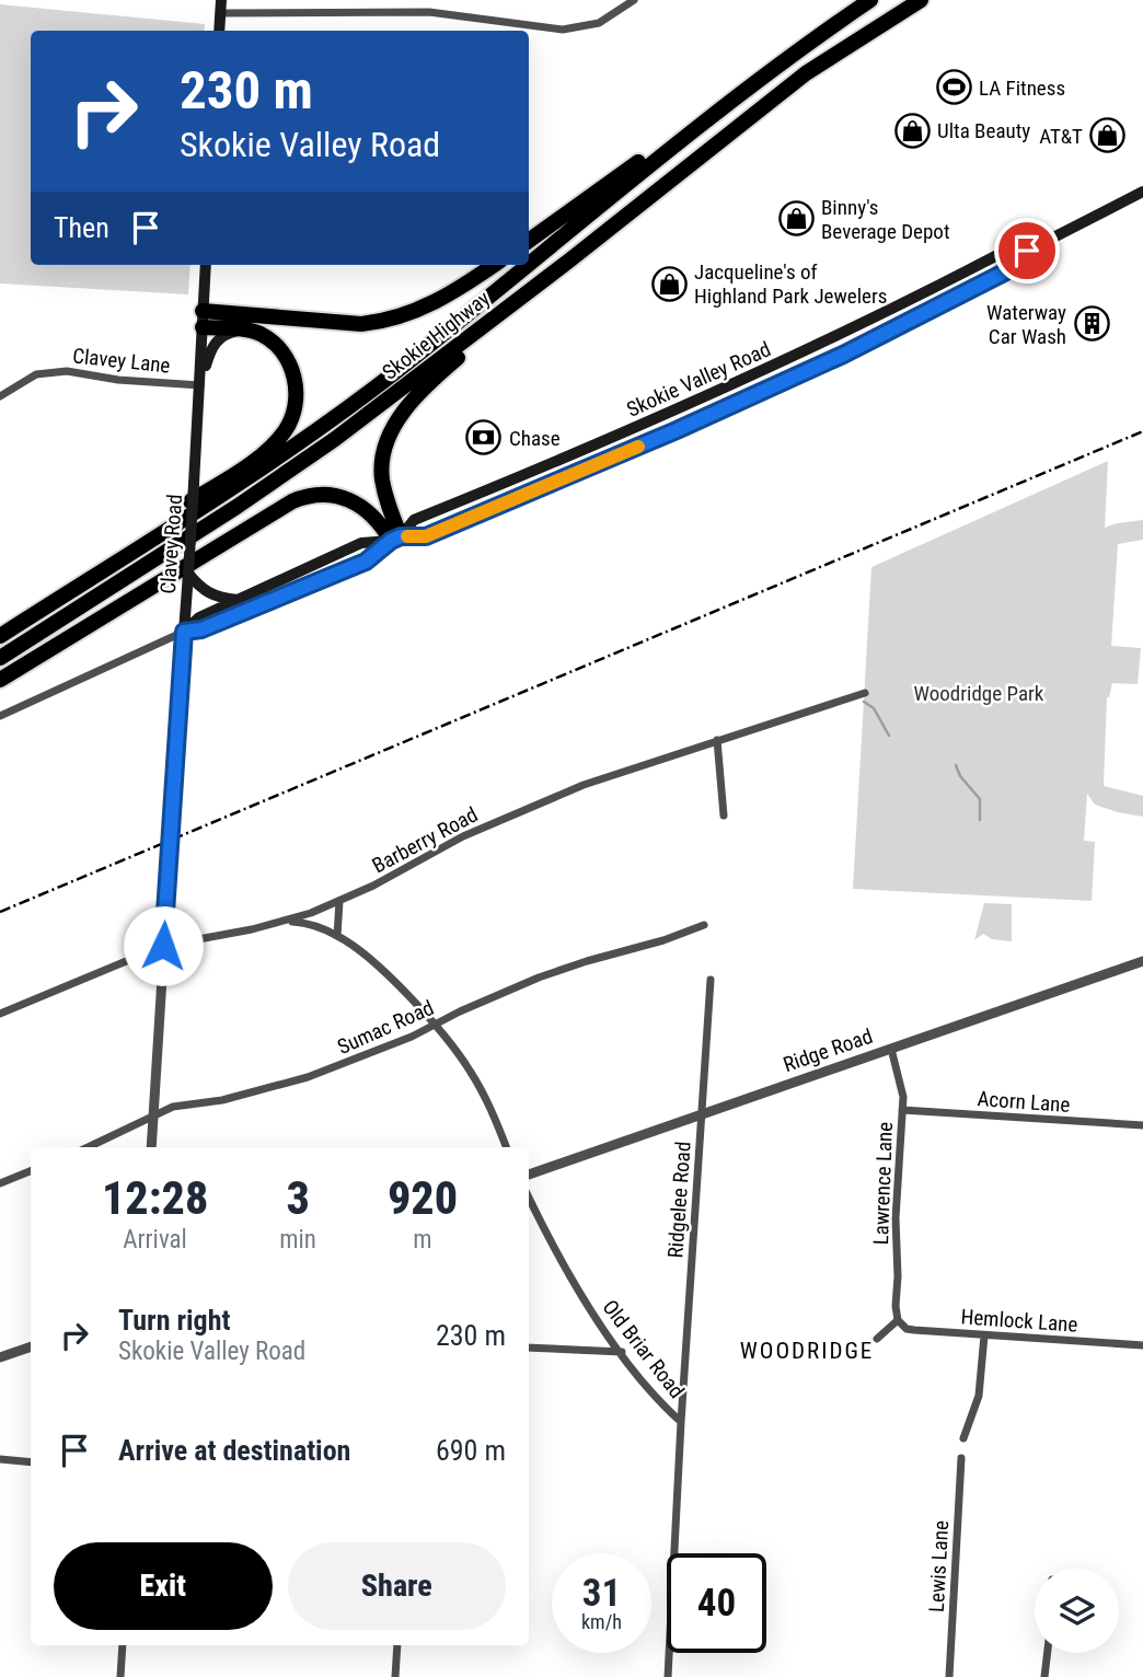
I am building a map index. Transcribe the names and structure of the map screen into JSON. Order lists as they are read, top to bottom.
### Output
{
  "streets": {
    "highway": ["Skokie Highway"],
    "main road": ["Skokie Valley Road", "Clavey Road"],
    "street": [
      "Clavey Lane",
      "Barberry Road",
      "Sumac Road",
      "Ridge Road",
      "Acorn Lane",
      "Lawrence Lane",
      "Ridgelee Road",
      "Hemlock Lane",
      "Old Briar Road",
      "Lewis Lane"
    ]
  },
  "crossings": [
    ["Clavey Lane", "Clavey Road"],
    ["Skokie Valley Road", "Clavey Road"],
    ["Clavey Road", "Barberry Road"],
    ["Clavey Road", "Sumac Road"],
    ["Ridge Road", "Lawrence Lane"],
    ["Ridge Road", "Ridgelee Road"],
    ["Acorn Lane", "Lawrence Lane"],
    ["Lawrence Lane", "Hemlock Lane"],
    ["Ridgelee Road", "Old Briar Road"]
  ],
  "districts": ["WOODRIDGE"],
  "parks": ["Woodridge Park"],
  "places": {
    "sports": ["LA Fitness"],
    "shop": [
      "Ulta Beauty",
      "AT&T",
      "Binny's Beverage Depot",
      "Jacqueline's of Highland Park Jewelers"
    ],
    "building": ["Waterway Car Wash"],
    "bank": ["Chase"]
  },
  "page": {
    "turn": ["230 m", "Skokie Valley Road"],
    "then": "Then",
    "eta": [
      "12:28",
      "Arrival",
      "3",
      "min",
      "920",
      "m"
    ],
    "list": [
      {
        "name": "Turn right",
        "note": "Skokie Valley Road",
        "value": "230 m"
      },
      {
        "name": "Arrive at destination",
        "value": "690 m"
      }
    ],
    "buttons": ["Exit", "Share"],
    "speed": "31 km/h",
    "limit": "40"
  }
}
